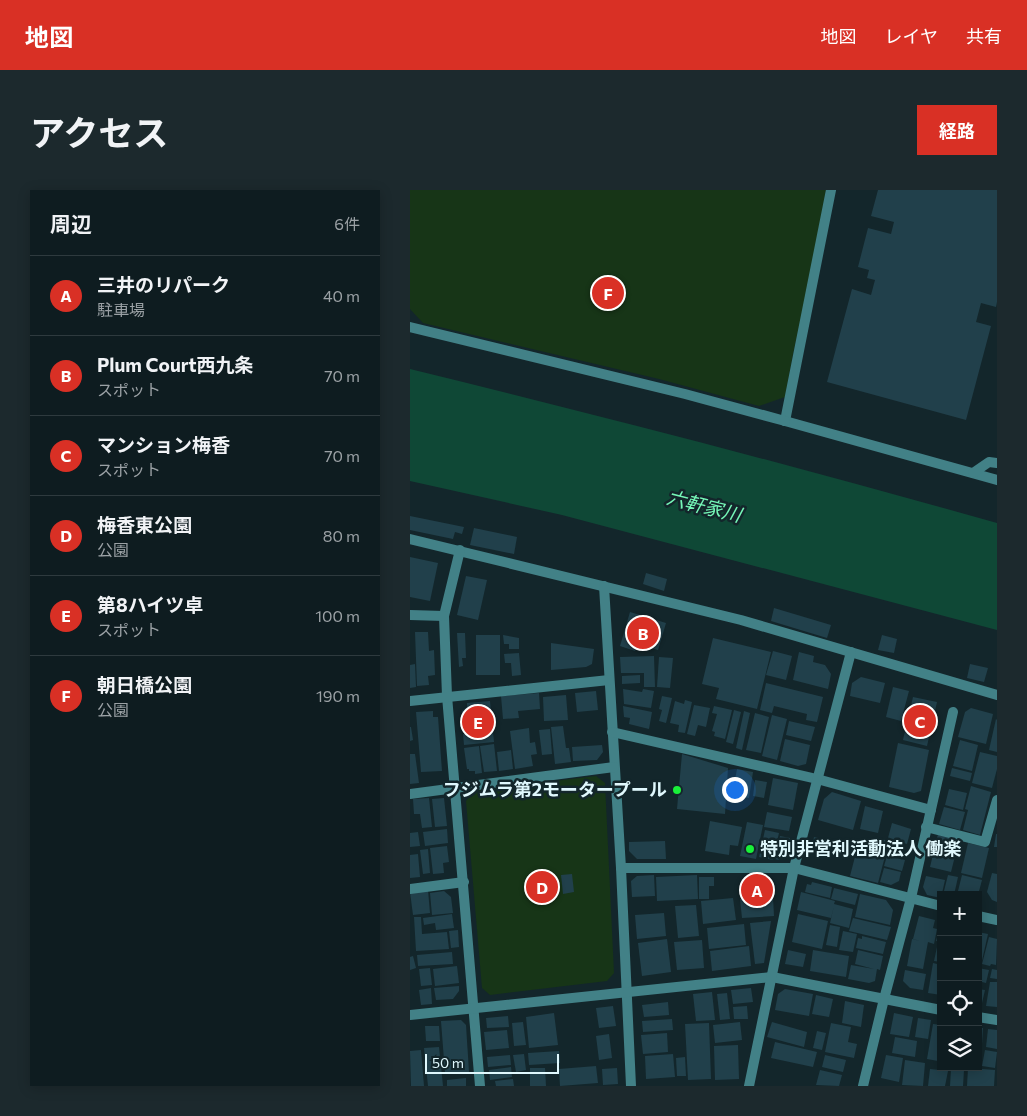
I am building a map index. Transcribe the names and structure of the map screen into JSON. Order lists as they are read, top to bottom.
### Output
{
  "water": ["六軒家川"],
  "places": ["フジムラ第2モータープール", "特別非営利活動法人 働楽"],
  "scale_bar": "50 m",
  "page": {
    "header": "地図",
    "nav": ["地図", "レイヤ", "共有"],
    "title": "アクセス",
    "buttons": "経路",
    "heading": ["周辺", "6件"],
    "list": [
      {
        "mark": "A",
        "name": "三井のリパーク",
        "note": "駐車場",
        "value": "40 m"
      },
      {
        "mark": "B",
        "name": "Plum Court西九条",
        "note": "スポット",
        "value": "70 m"
      },
      {
        "mark": "C",
        "name": "マンション梅香",
        "note": "スポット",
        "value": "70 m"
      },
      {
        "mark": "D",
        "name": "梅香東公園",
        "note": "公園",
        "value": "80 m"
      },
      {
        "mark": "E",
        "name": "第8ハイツ卓",
        "note": "スポット",
        "value": "100 m"
      },
      {
        "mark": "F",
        "name": "朝日橋公園",
        "note": "公園",
        "value": "190 m"
      }
    ],
    "pins": [
      "F",
      "B",
      "C",
      "E",
      "D",
      "A"
    ],
    "map_buttons": ["+", "−"],
    "scale": "50 m"
  }
}
